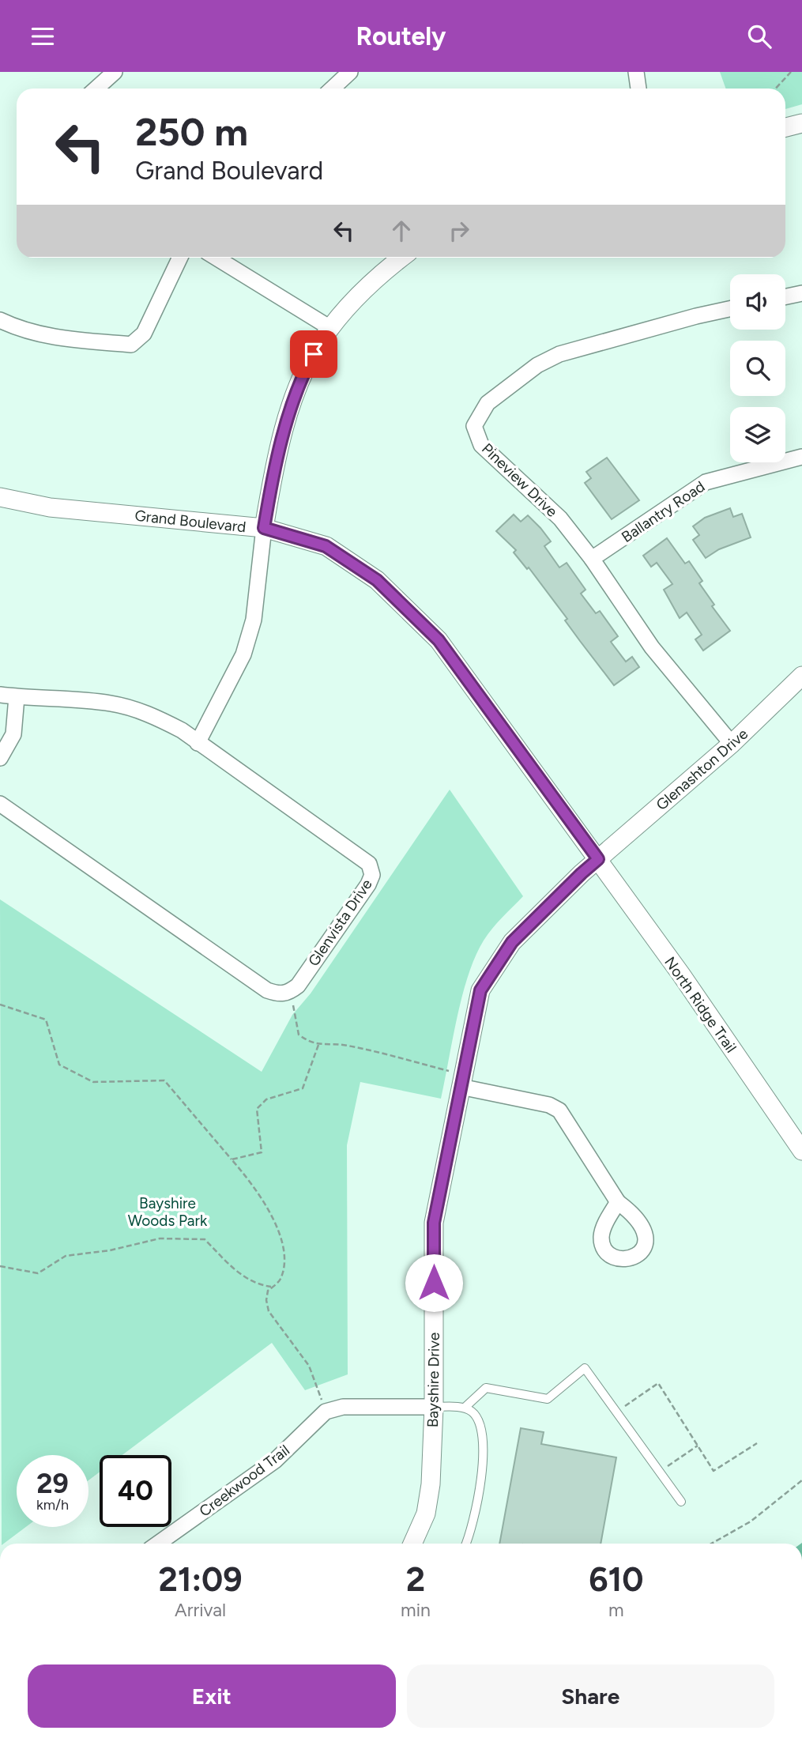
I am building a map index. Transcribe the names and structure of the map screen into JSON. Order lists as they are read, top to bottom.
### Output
{
  "streets": {
    "street": [
      "Pineview Drive",
      "Ballantry Road",
      "Grand Boulevard",
      "Glenashton Drive",
      "Glenvista Drive",
      "North Ridge Trail",
      "Bayshire Drive",
      "Creekwood Trail"
    ]
  },
  "crossings": [
    ["Pineview Drive", "Ballantry Road"],
    ["Pineview Drive", "Glenashton Drive"],
    ["Grand Boulevard", "Glenashton Drive"],
    ["Grand Boulevard", "North Ridge Trail"],
    ["Grand Boulevard", "Bayshire Drive"],
    ["Glenashton Drive", "North Ridge Trail"],
    ["Glenashton Drive", "Bayshire Drive"],
    ["North Ridge Trail", "Bayshire Drive"],
    ["Bayshire Drive", "Creekwood Trail"]
  ],
  "parks": ["Bayshire Woods Park"],
  "page": {
    "header": "Routely",
    "turn": ["250 m", "Grand Boulevard"],
    "speed": "29 km/h",
    "limit": "40",
    "eta": [
      "21:09",
      "Arrival",
      "2",
      "min",
      "610",
      "m"
    ],
    "buttons": ["Exit", "Share"]
  }
}
